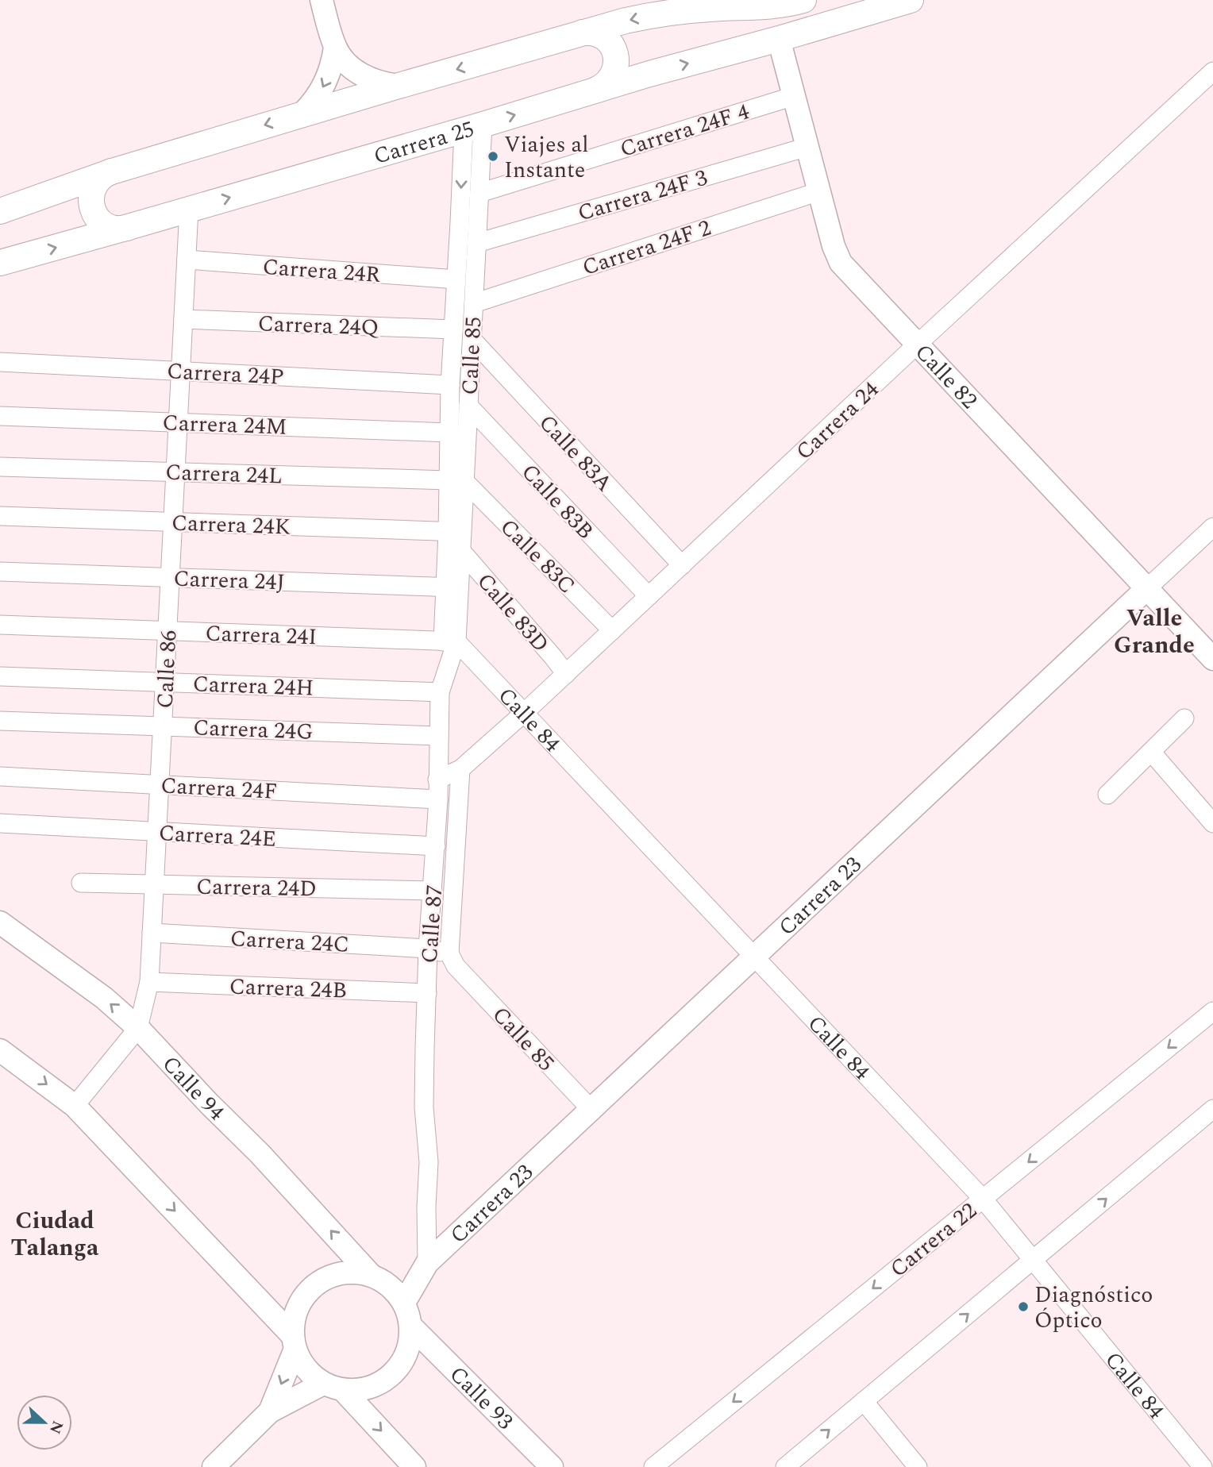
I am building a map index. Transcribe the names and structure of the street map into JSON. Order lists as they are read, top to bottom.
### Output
{
  "streets": {
    "main road": ["Carrera 25"],
    "street": [
      "Carrera 24F 4",
      "Carrera 24F 3",
      "Carrera 24F 2",
      "Carrera 24R",
      "Carrera 24Q",
      "Calle 85",
      "Carrera 24P",
      "Calle 82",
      "Carrera 24",
      "Carrera 24M",
      "Calle 83A",
      "Carrera 24L",
      "Calle 83B",
      "Carrera 24K",
      "Calle 83C",
      "Carrera 24J",
      "Calle 83D",
      "Carrera 24I",
      "Calle 86",
      "Carrera 24H",
      "Calle 84",
      "Carrera 24G",
      "Carrera 24F",
      "Carrera 24E",
      "Carrera 24D",
      "Carrera 23",
      "Calle 87",
      "Carrera 24C",
      "Carrera 24B",
      "Calle 94",
      "Carrera 22",
      "Calle 93"
    ]
  },
  "crossings": [
    ["Carrera 24F 4", "Calle 85"],
    ["Carrera 24F 4", "Calle 82"],
    ["Carrera 25", "Calle 85"],
    ["Carrera 25", "Calle 82"],
    ["Carrera 25", "Calle 86"],
    ["Carrera 24F 3", "Calle 85"],
    ["Carrera 24F 3", "Calle 82"],
    ["Carrera 24F 2", "Calle 85"],
    ["Carrera 24F 2", "Calle 82"],
    ["Carrera 24R", "Calle 86"],
    ["Carrera 24Q", "Calle 86"],
    ["Calle 85", "Calle 83A"],
    ["Calle 85", "Carrera 24L"],
    ["Calle 85", "Calle 83B"],
    ["Calle 85", "Carrera 24K"],
    ["Calle 85", "Calle 83C"],
    ["Calle 85", "Carrera 24J"],
    ["Calle 85", "Calle 83D"],
    ["Calle 85", "Carrera 23"],
    ["Calle 85", "Calle 87"],
    ["Calle 85", "Carrera 24C"],
    ["Carrera 24P", "Calle 86"],
    ["Calle 82", "Carrera 24"],
    ["Calle 82", "Carrera 23"],
    ["Carrera 24", "Calle 83A"],
    ["Carrera 24", "Calle 83B"],
    ["Carrera 24", "Calle 83C"],
    ["Carrera 24", "Calle 83D"],
    ["Carrera 24", "Calle 84"],
    ["Carrera 24", "Calle 87"],
    ["Carrera 24M", "Calle 86"],
    ["Carrera 24L", "Calle 83C"],
    ["Carrera 24L", "Calle 86"],
    ["Carrera 24K", "Calle 86"],
    ["Carrera 24J", "Calle 86"],
    ["Carrera 24J", "Calle 87"],
    ["Carrera 24I", "Calle 86"],
    ["Carrera 24I", "Calle 84"],
    ["Carrera 24I", "Calle 87"],
    ["Calle 86", "Carrera 24H"],
    ["Calle 86", "Carrera 24G"],
    ["Calle 86", "Carrera 24F"],
    ["Calle 86", "Carrera 24E"],
    ["Calle 86", "Carrera 24D"],
    ["Calle 86", "Carrera 24C"],
    ["Calle 86", "Carrera 24B"],
    ["Calle 86", "Calle 94"],
    ["Carrera 24H", "Calle 87"],
    ["Calle 84", "Carrera 23"],
    ["Calle 84", "Calle 87"],
    ["Calle 84", "Carrera 22"],
    ["Carrera 24G", "Calle 87"],
    ["Carrera 24F", "Calle 87"],
    ["Carrera 24E", "Calle 87"],
    ["Carrera 24D", "Calle 87"],
    ["Carrera 23", "Calle 87"],
    ["Carrera 23", "Calle 94"],
    ["Carrera 23", "Calle 93"],
    ["Calle 87", "Carrera 24C"],
    ["Calle 87", "Carrera 24B"],
    ["Calle 94", "Calle 93"]
  ],
  "districts": ["Valle Grande", "Ciudad Talanga"],
  "places": ["Viajes al Instante", "Diagnóstico Óptico"],
  "north": "right"
}
